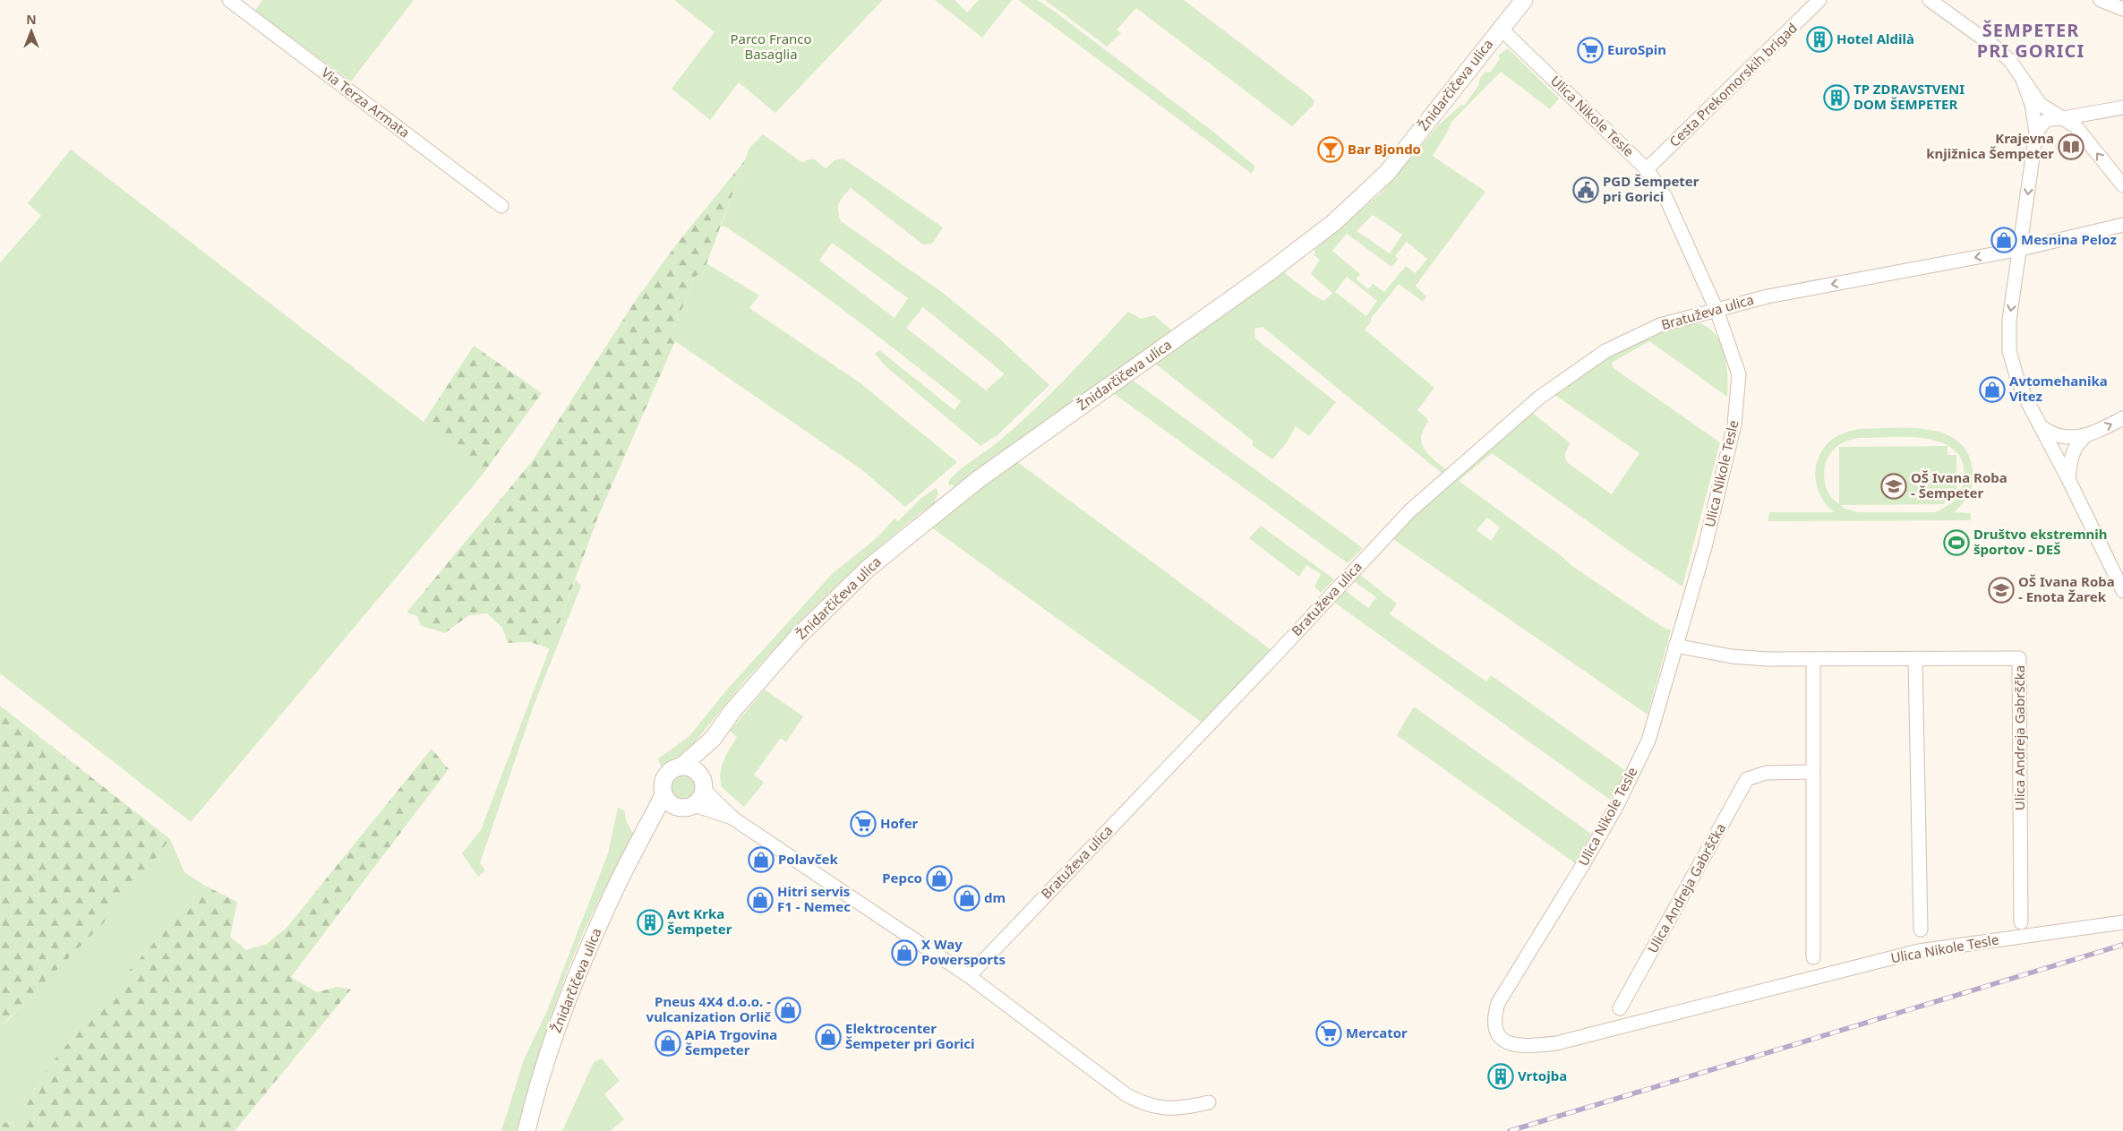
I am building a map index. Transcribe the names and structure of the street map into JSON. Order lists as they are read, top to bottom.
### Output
{
  "streets": {
    "street": [
      "Žnidarčičeva ulica",
      "Cesta Prekomorskih brigad",
      "Via Terza Armata",
      "Ulica Nikole Tesle",
      "Bratuževa ulica",
      "Ulica Andreja Gabrščka"
    ]
  },
  "crossings": [
    ["Žnidarčičeva ulica", "Ulica Nikole Tesle"],
    ["Cesta Prekomorskih brigad", "Ulica Nikole Tesle"],
    ["Ulica Nikole Tesle", "Bratuževa ulica"],
    ["Ulica Nikole Tesle", "Ulica Andreja Gabrščka"]
  ],
  "districts": ["ŠEMPETER PRI GORICI"],
  "parks": ["Parco Franco Basaglia"],
  "places": {
    "building": [
      "Hotel Aldilà",
      "TP ZDRAVSTVENI DOM ŠEMPETER",
      "Avt Krka Šempeter",
      "Vrtojba"
    ],
    "supermarket": ["EuroSpin", "Hofer", "Mercator"],
    "library": ["Krajevna knjižnica Šempeter"],
    "bar": ["Bar Bjondo"],
    "public building": ["PGD Šempeter pri Gorici"],
    "shop": [
      "Mesnina Peloz",
      "Avtomehanika Vitez",
      "Polavček",
      "Pepco",
      "dm",
      "Hitri servis F1 - Nemec",
      "X Way Powersports",
      "Pneus 4X4 d.o.o. - vulcanization Orlič",
      "Elektrocenter Šempeter pri Gorici",
      "APiA Trgovina Šempeter"
    ],
    "school or university": ["OŠ Ivana Roba - Šempeter", "OŠ Ivana Roba - Enota Žarek"],
    "sports": ["Društvo ekstremnih športov - DEŠ"]
  },
  "north": "top"
}
